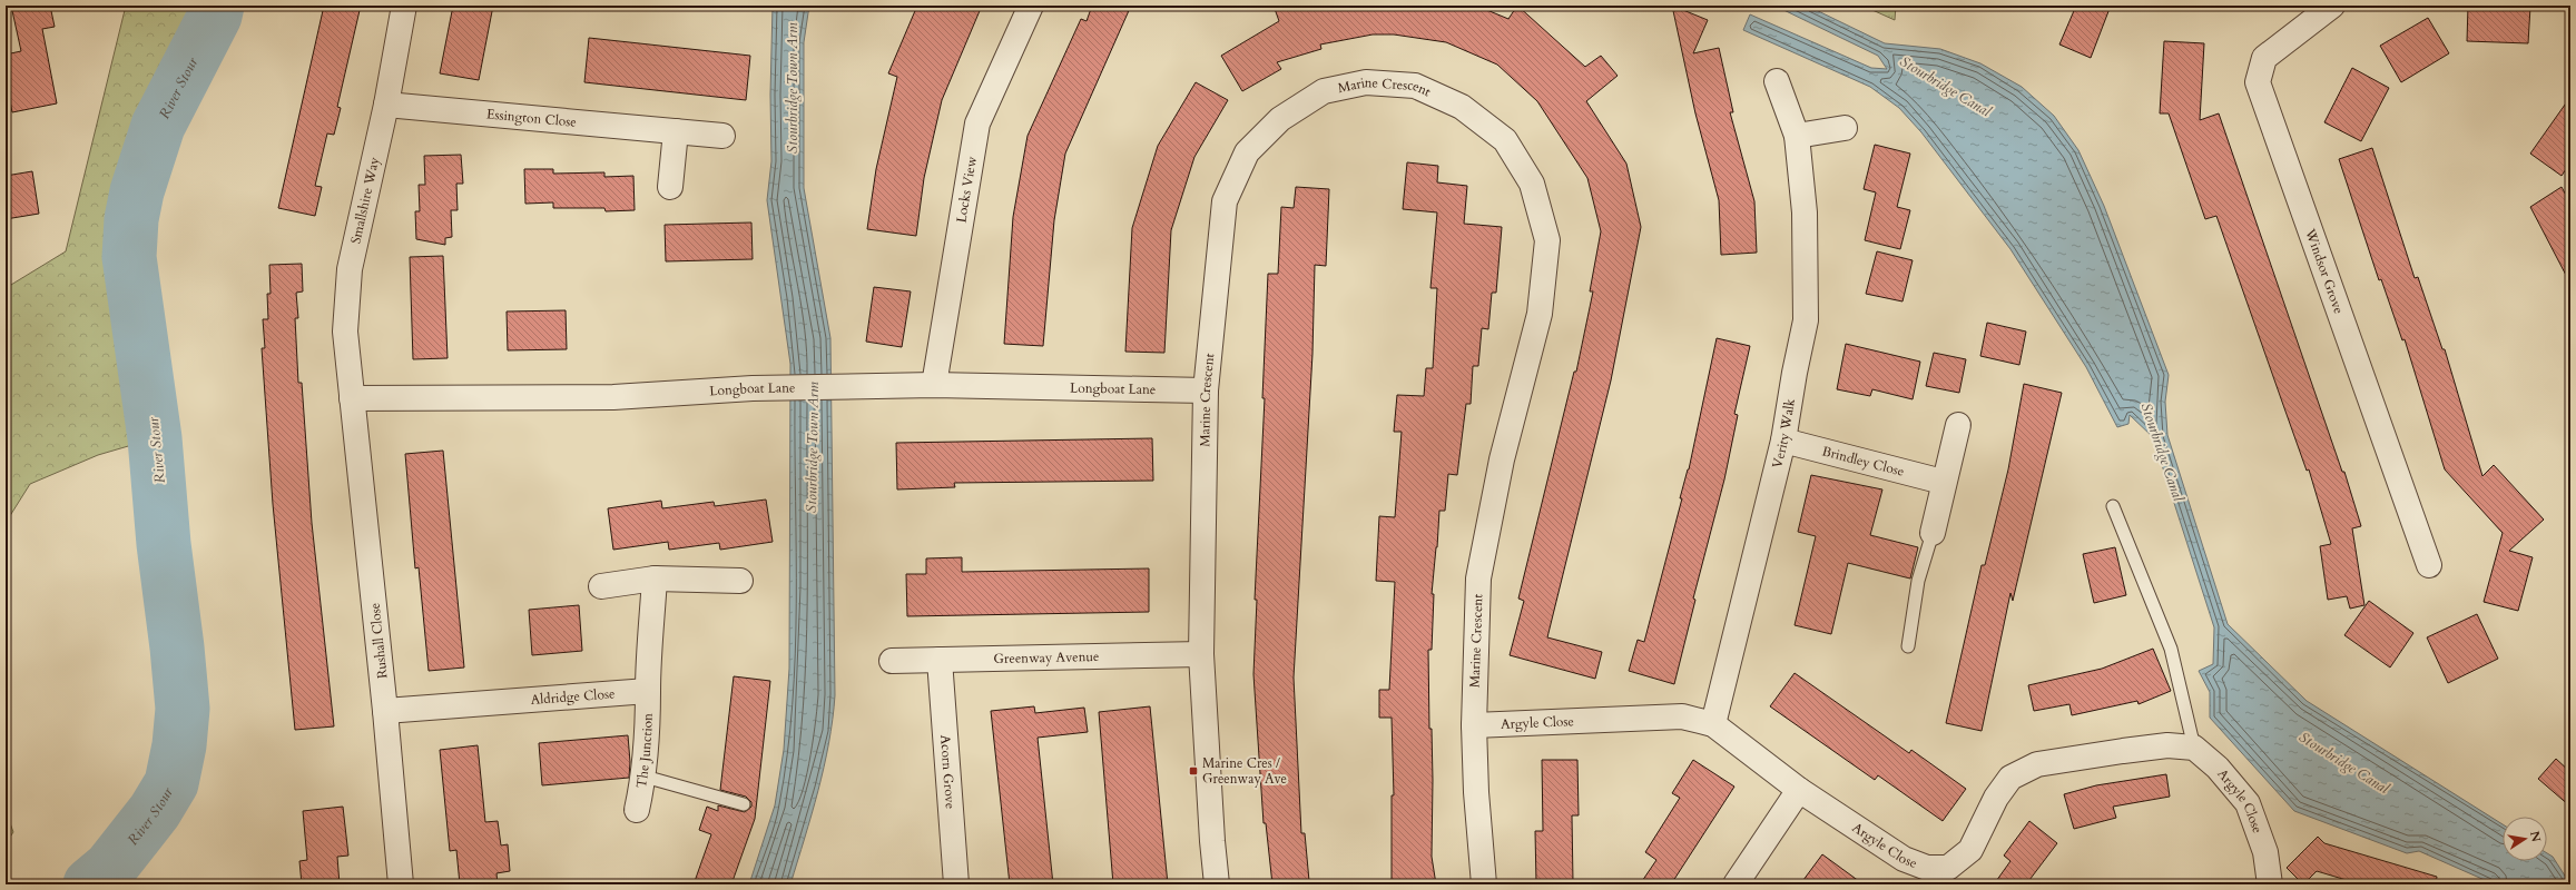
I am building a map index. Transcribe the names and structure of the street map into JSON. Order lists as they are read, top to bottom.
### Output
{
  "streets": {
    "street": [
      "Marine Crescent",
      "Essington Close",
      "Locks View",
      "Smallshire Way",
      "Windsor Grove",
      "Longboat Lane",
      "Verity Walk",
      "Brindley Close",
      "Rushall Close",
      "Greenway Avenue",
      "Aldridge Close",
      "Argyle Close",
      "The Junction",
      "Acorn Grove"
    ]
  },
  "crossings": [
    ["Marine Crescent", "Longboat Lane"],
    ["Marine Crescent", "Greenway Avenue"],
    ["Marine Crescent", "Argyle Close"],
    ["Essington Close", "Smallshire Way"],
    ["Locks View", "Longboat Lane"],
    ["Smallshire Way", "Longboat Lane"],
    ["Smallshire Way", "Rushall Close"],
    ["Longboat Lane", "Rushall Close"],
    ["Verity Walk", "Brindley Close"],
    ["Verity Walk", "Argyle Close"],
    ["Rushall Close", "Aldridge Close"],
    ["Greenway Avenue", "Acorn Grove"],
    ["Aldridge Close", "The Junction"]
  ],
  "water": ["Stourbridge Canal", "River Stour", "Stourbridge Town Arm"],
  "places": {
    "transit": ["Marine Cres / Greenway Ave"]
  },
  "north": "right"
}
